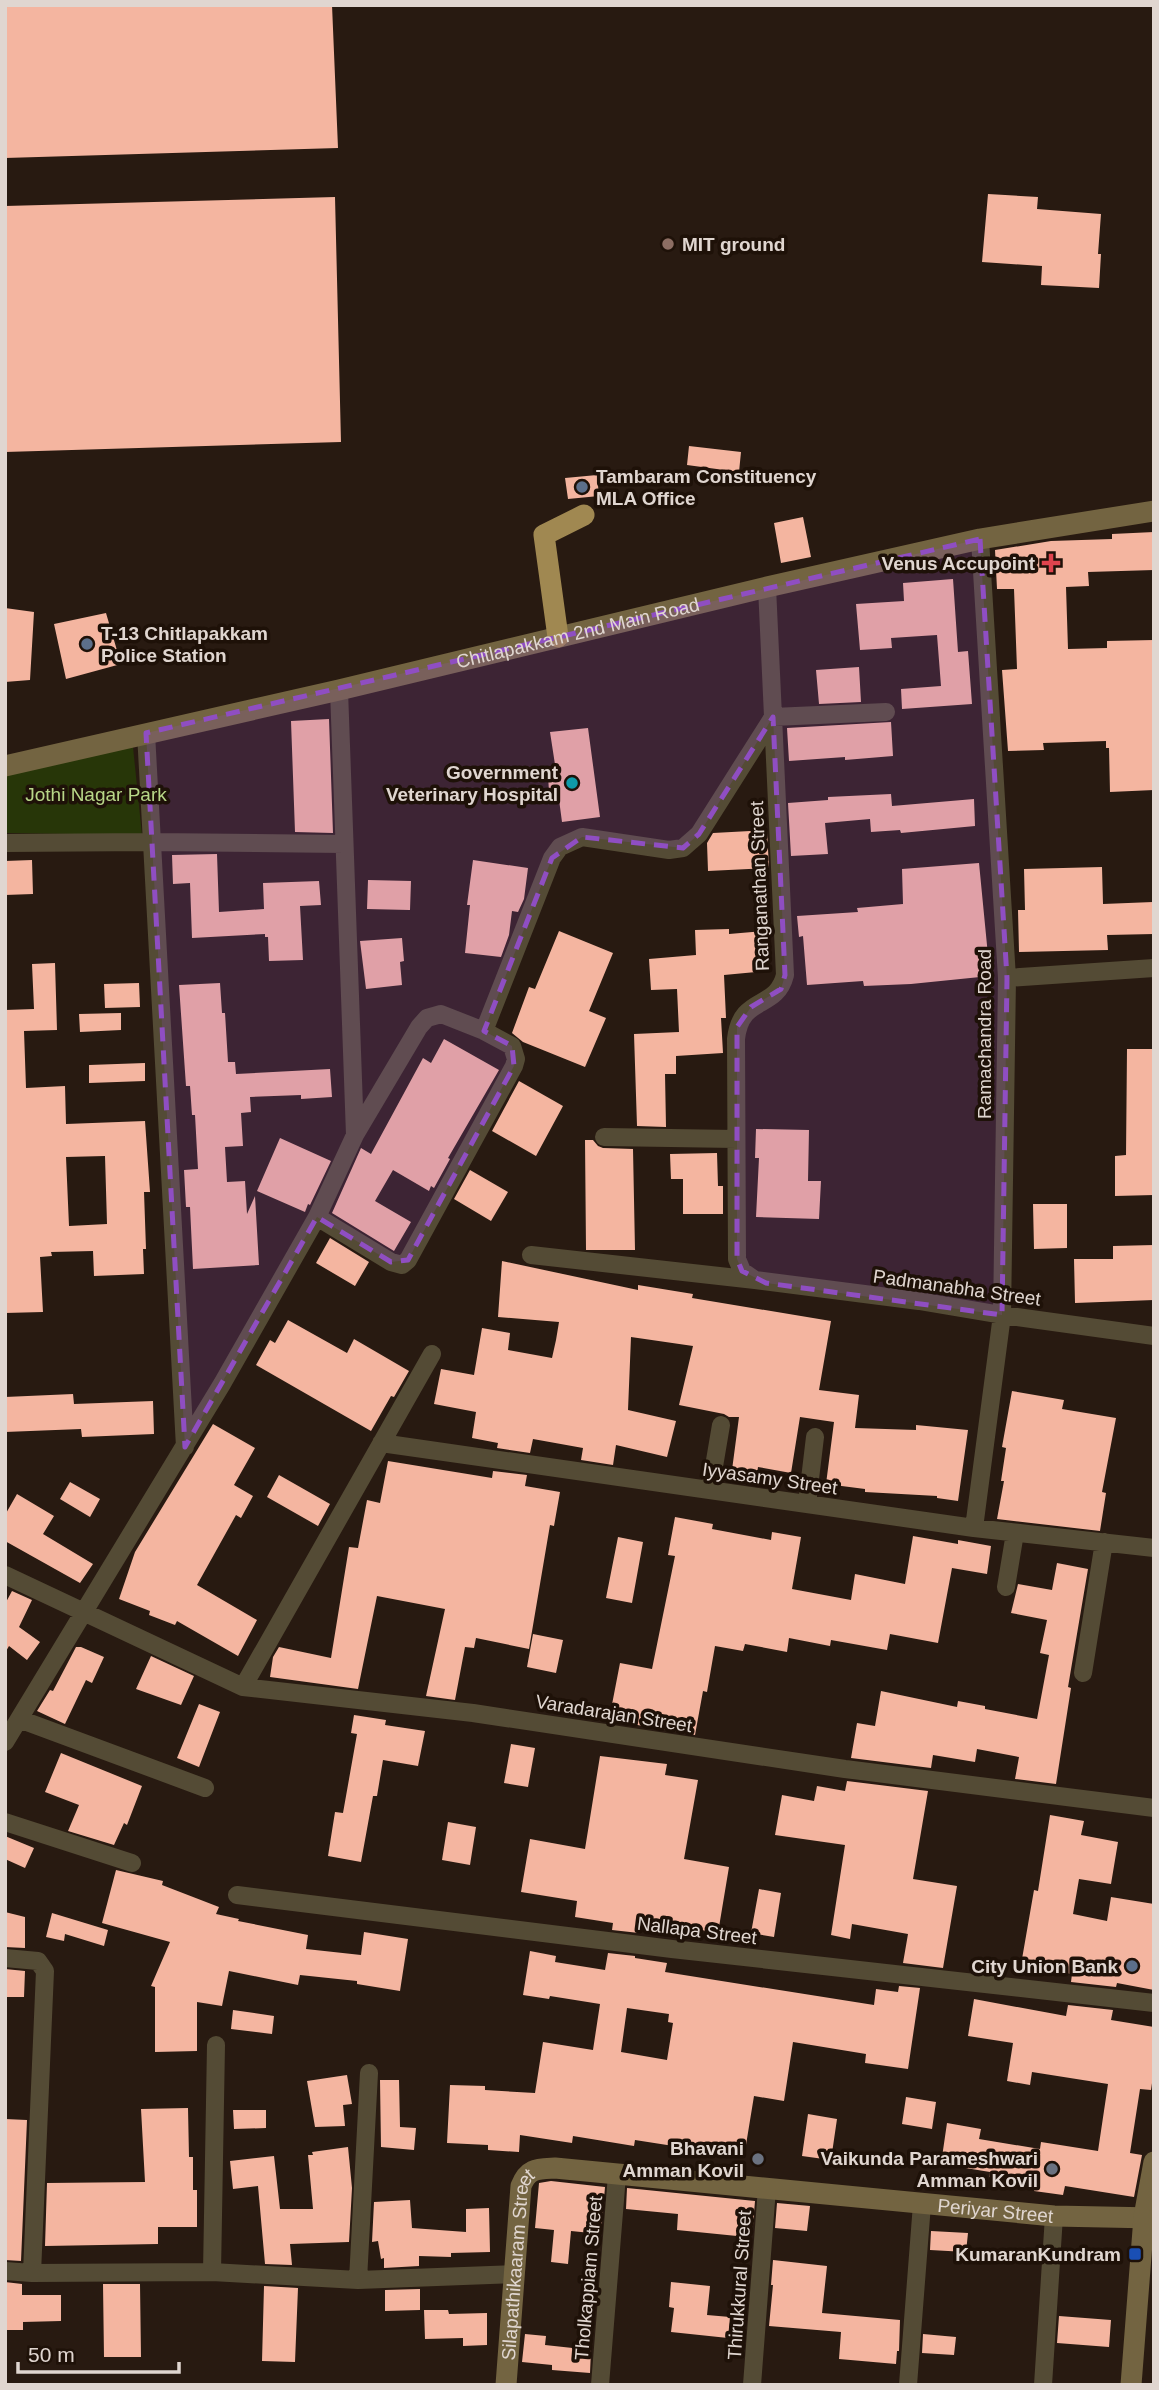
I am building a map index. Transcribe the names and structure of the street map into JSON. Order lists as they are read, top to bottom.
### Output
{
  "streets": {
    "street": [
      "Chitlapakkam 2nd Main Road",
      "Ranganathan Street",
      "Ramachandra Road",
      "Padmanabha Street",
      "Iyyasamy Street",
      "Varadarajan Street",
      "Nallapa Street",
      "Periyar Street",
      "Silapathikaaram Street",
      "Tholkappiam Street",
      "Thirukkural Street"
    ]
  },
  "crossings": [
    ["Chitlapakkam 2nd Main Road", "Ranganathan Street"],
    ["Chitlapakkam 2nd Main Road", "Ramachandra Road"],
    ["Ranganathan Street", "Padmanabha Street"],
    ["Ramachandra Road", "Padmanabha Street"],
    ["Ramachandra Road", "Iyyasamy Street"],
    ["Periyar Street", "Silapathikaaram Street"],
    ["Periyar Street", "Tholkappiam Street"],
    ["Periyar Street", "Thirukkural Street"]
  ],
  "parks": ["Jothi Nagar Park"],
  "places": {
    "other": [
      "MIT ground",
      "Tambaram Constituency MLA Office",
      "T-13 Chitlapakkam Police Station",
      "Government Veterinary Hospital",
      "City Union Bank",
      "Bhavani Amman Kovil",
      "Vaikunda Parameshwari Amman Kovil"
    ],
    "health": ["Venus Accupoint"],
    "transit": ["KumaranKundram"]
  },
  "scale_bar": "50 m"
}
